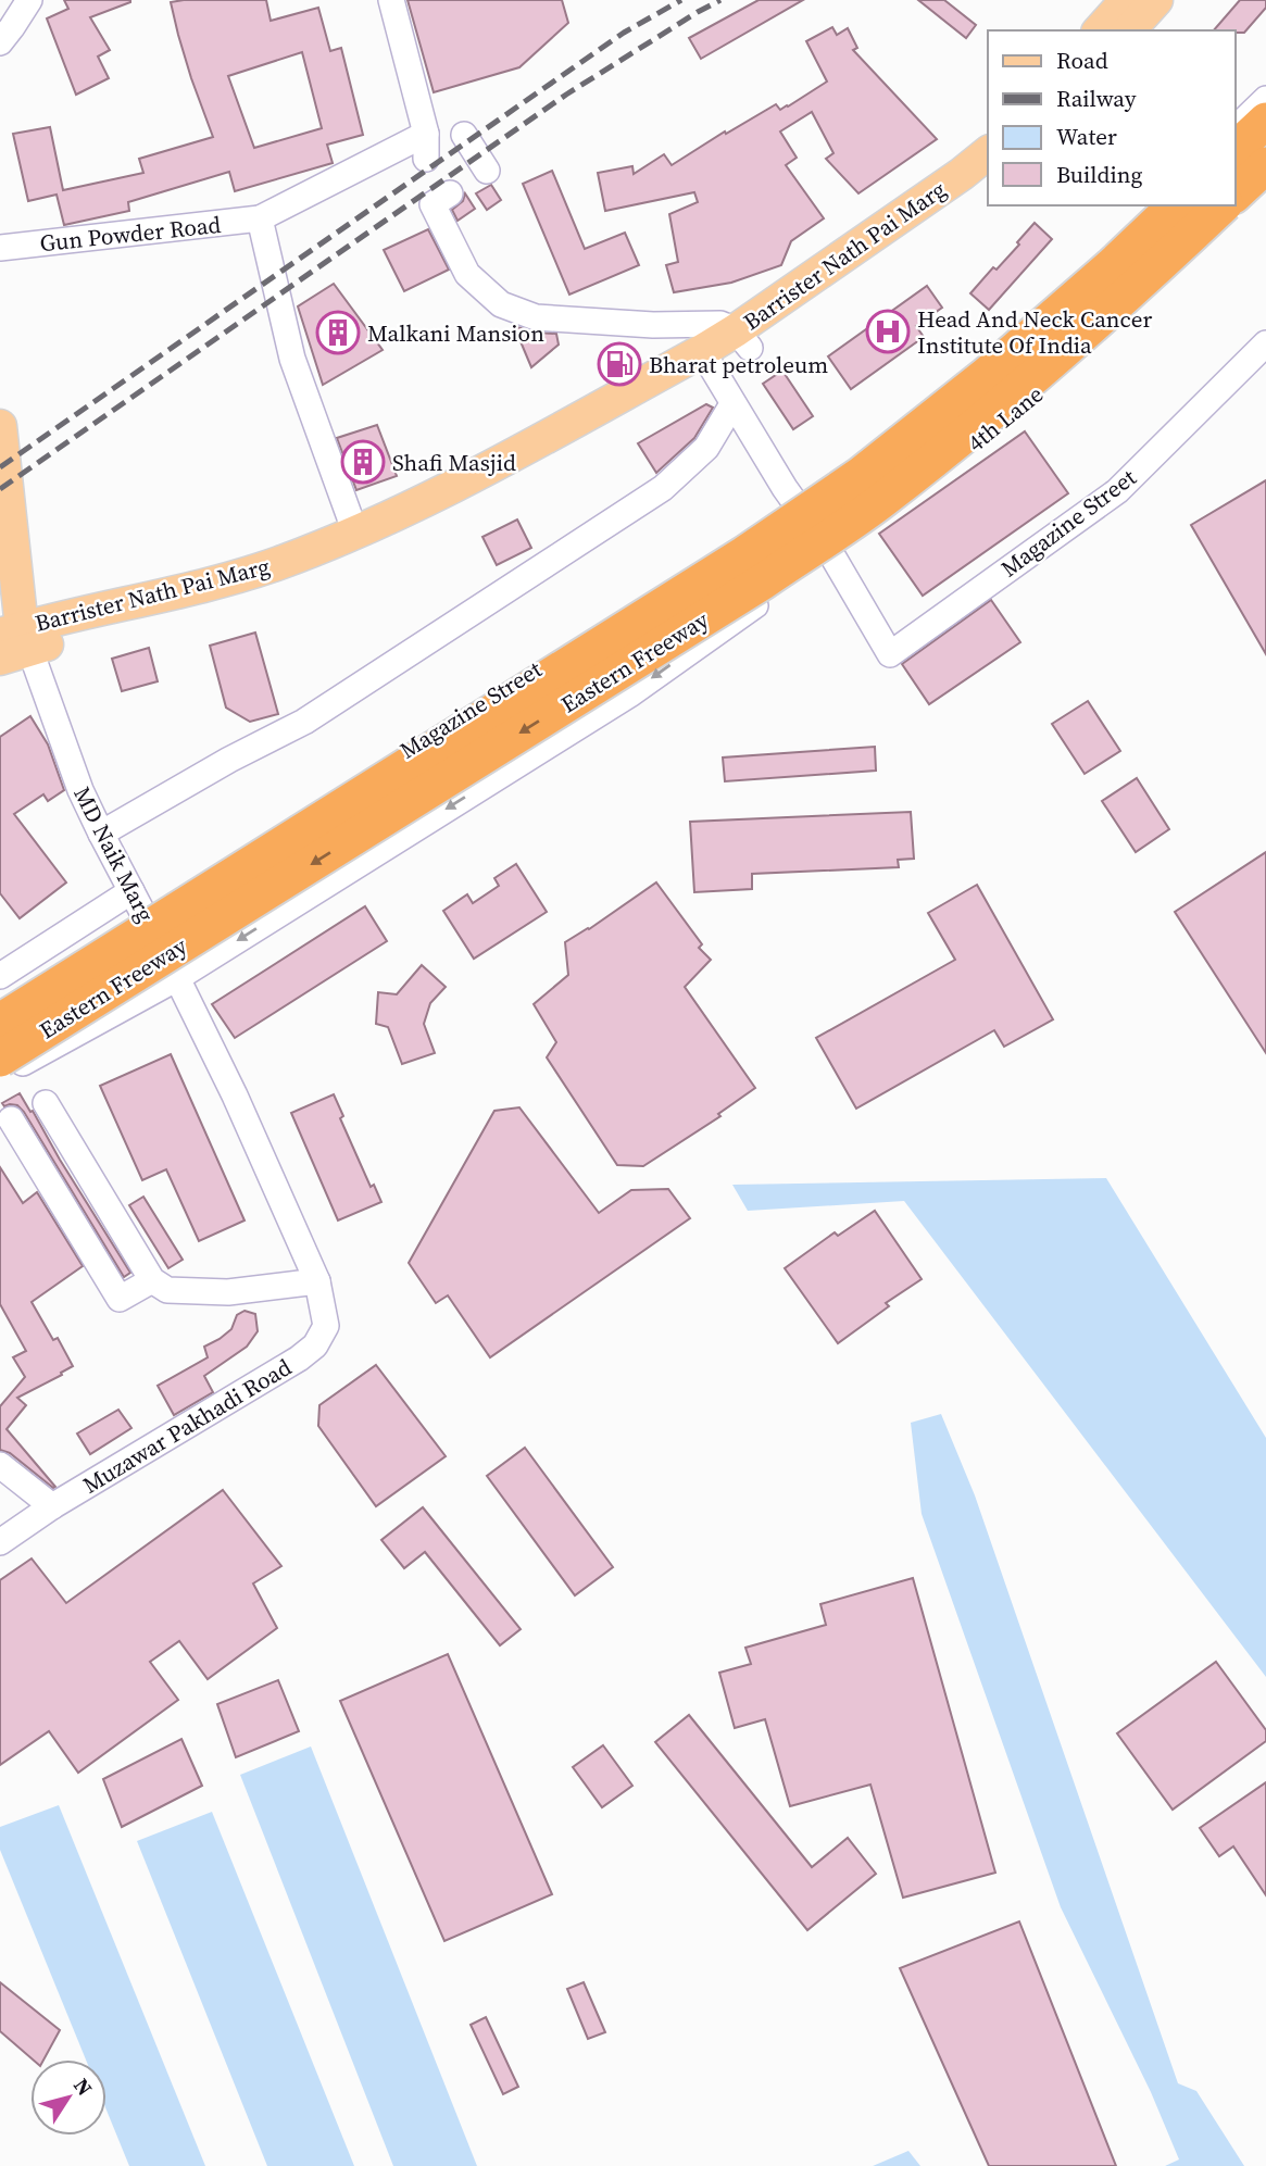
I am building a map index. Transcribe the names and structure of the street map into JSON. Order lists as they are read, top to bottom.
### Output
{
  "streets": {
    "highway": ["Eastern Freeway"],
    "main road": ["Barrister Nath Pai Marg"],
    "street": [
      "Gun Powder Road",
      "4th Lane",
      "Magazine Street",
      "MD Naik Marg",
      "Muzawar Pakhadi Road"
    ]
  },
  "crossings": [
    ["Barrister Nath Pai Marg", "MD Naik Marg"],
    ["4th Lane", "Magazine Street"],
    ["4th Lane", "MD Naik Marg"],
    ["Magazine Street", "MD Naik Marg"],
    ["MD Naik Marg", "Muzawar Pakhadi Road"]
  ],
  "places": {
    "hospital": ["Head And Neck Cancer Institute Of India"],
    "building": ["Malkani Mansion", "Shafi Masjid"],
    "fuel station": ["Bharat petroleum"]
  },
  "legend": [
    "Road",
    "Railway",
    "Water",
    "Building"
  ],
  "north": "top right"
}
